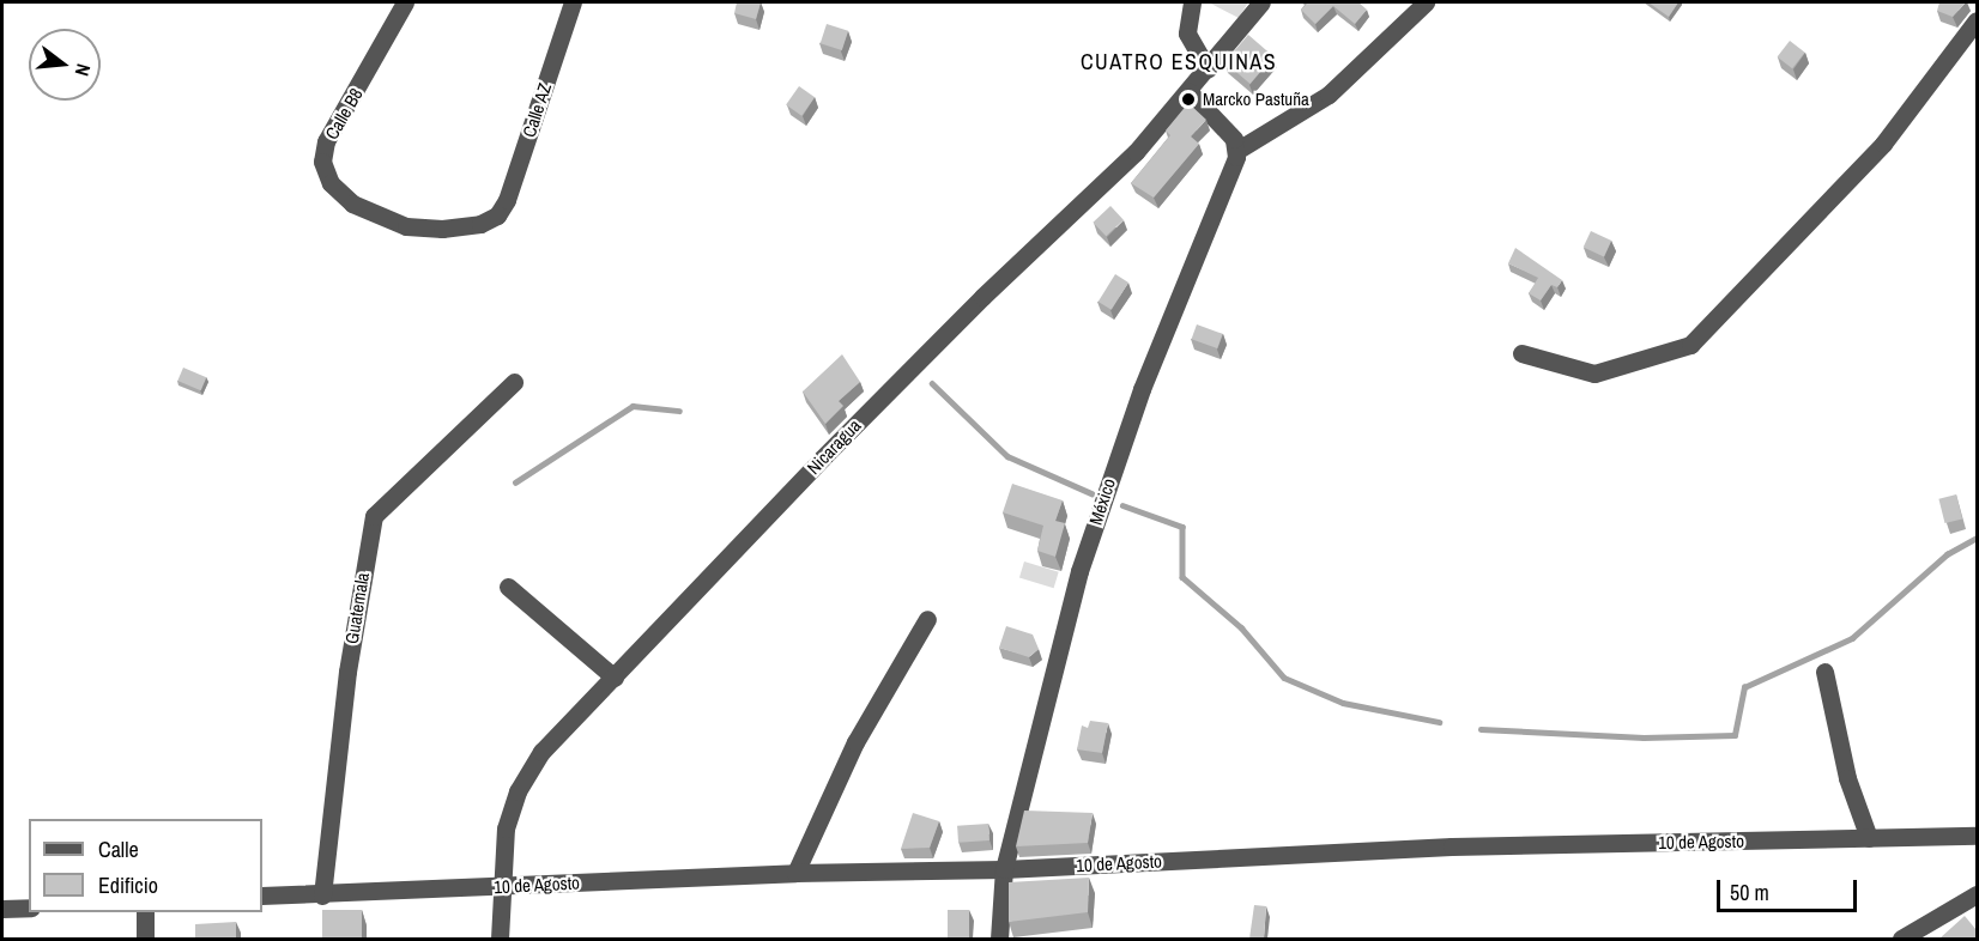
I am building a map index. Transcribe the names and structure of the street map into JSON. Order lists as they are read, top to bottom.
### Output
{
  "streets": {
    "street": [
      "Calle AZ",
      "Calle B8",
      "Nicaragua",
      "México",
      "Guatemala",
      "10 de Agosto"
    ]
  },
  "crossings": [
    ["Calle AZ", "Calle B8"],
    ["Nicaragua", "10 de Agosto"],
    ["México", "10 de Agosto"],
    ["Guatemala", "10 de Agosto"]
  ],
  "districts": ["CUATRO ESQUINAS"],
  "places": ["Marcko Pastuña"],
  "legend": ["Calle", "Edificio"],
  "scale_bar": "50 m",
  "north": "right"
}
